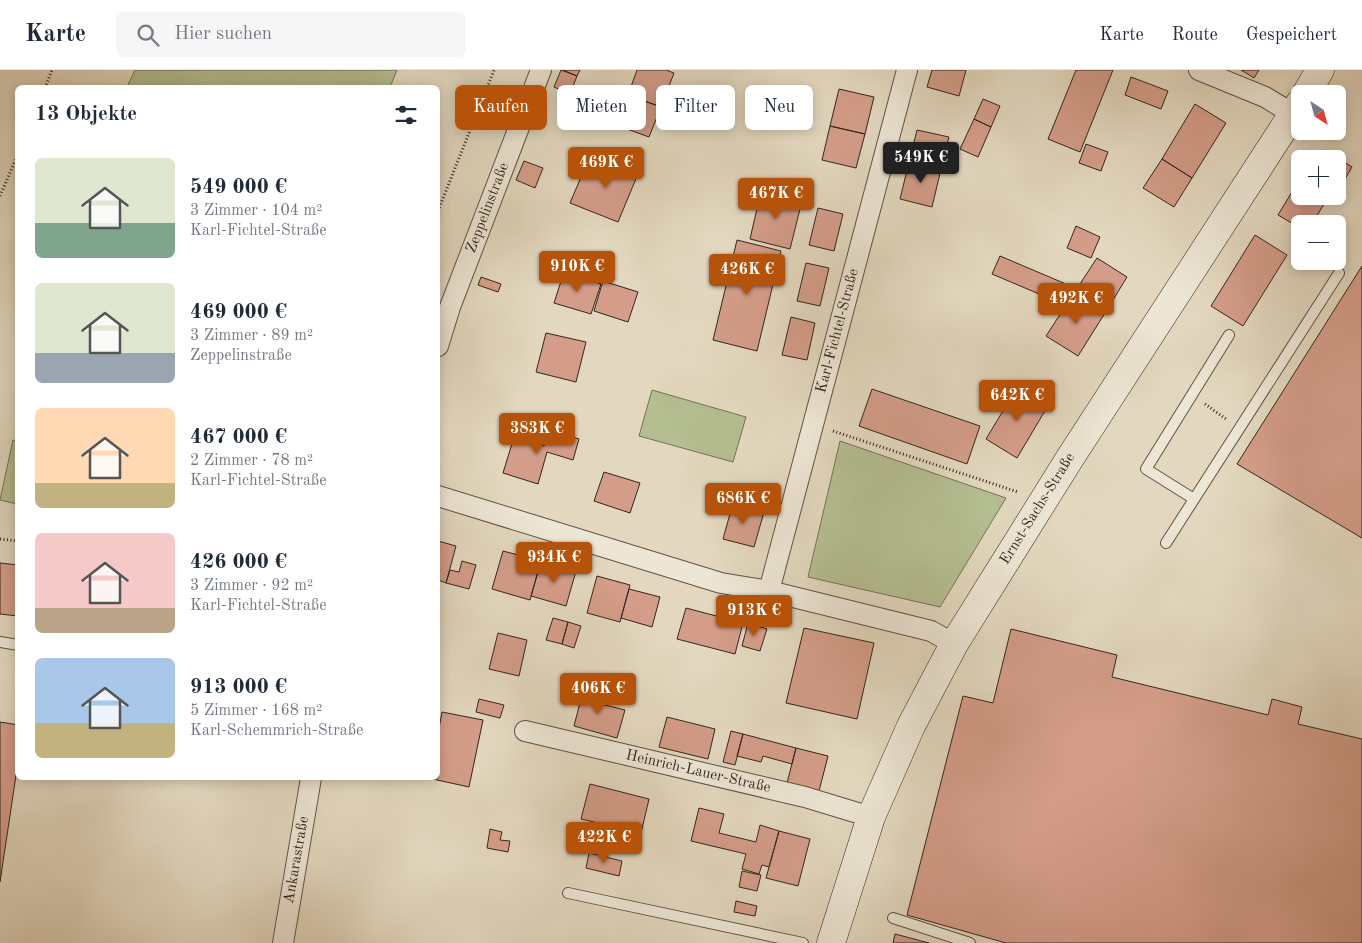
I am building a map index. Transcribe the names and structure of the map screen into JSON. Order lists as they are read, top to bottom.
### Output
{
  "streets": {
    "main road": ["Ernst-Sachs-Straße"],
    "street": [
      "Zeppelinstraße",
      "Karl-Fichtel-Straße",
      "Heinrich-Lauer-Straße",
      "Ankarastraße"
    ]
  },
  "crossings": [
    ["Ernst-Sachs-Straße", "Heinrich-Lauer-Straße"]
  ],
  "north": "bottom right",
  "page": {
    "header": "Karte",
    "search": "Hier suchen",
    "nav": ["Karte", "Route", "Gespeichert"],
    "map_buttons": ["+", "−"],
    "chip": [
      "Kaufen",
      "Mieten",
      "Filter",
      "Neu"
    ],
    "heading": "13 Objekte",
    "price": [
      "549K €",
      "469K €",
      "467K €",
      "910K €",
      "426K €",
      "492K €",
      "642K €",
      "383K €",
      "686K €",
      "934K €",
      "913K €",
      "406K €",
      "422K €"
    ],
    "list": [
      {
        "name": "549 000 €",
        "note": "3 Zimmer · 104 m² · Karl-Fichtel-Straße"
      },
      {
        "name": "469 000 €",
        "note": "3 Zimmer · 89 m² · Zeppelinstraße"
      },
      {
        "name": "467 000 €",
        "note": "2 Zimmer · 78 m² · Karl-Fichtel-Straße"
      },
      {
        "name": "426 000 €",
        "note": "3 Zimmer · 92 m² · Karl-Fichtel-Straße"
      },
      {
        "name": "913 000 €",
        "note": "5 Zimmer · 168 m² · Karl-Schemmrich-Straße"
      }
    ]
  }
}
